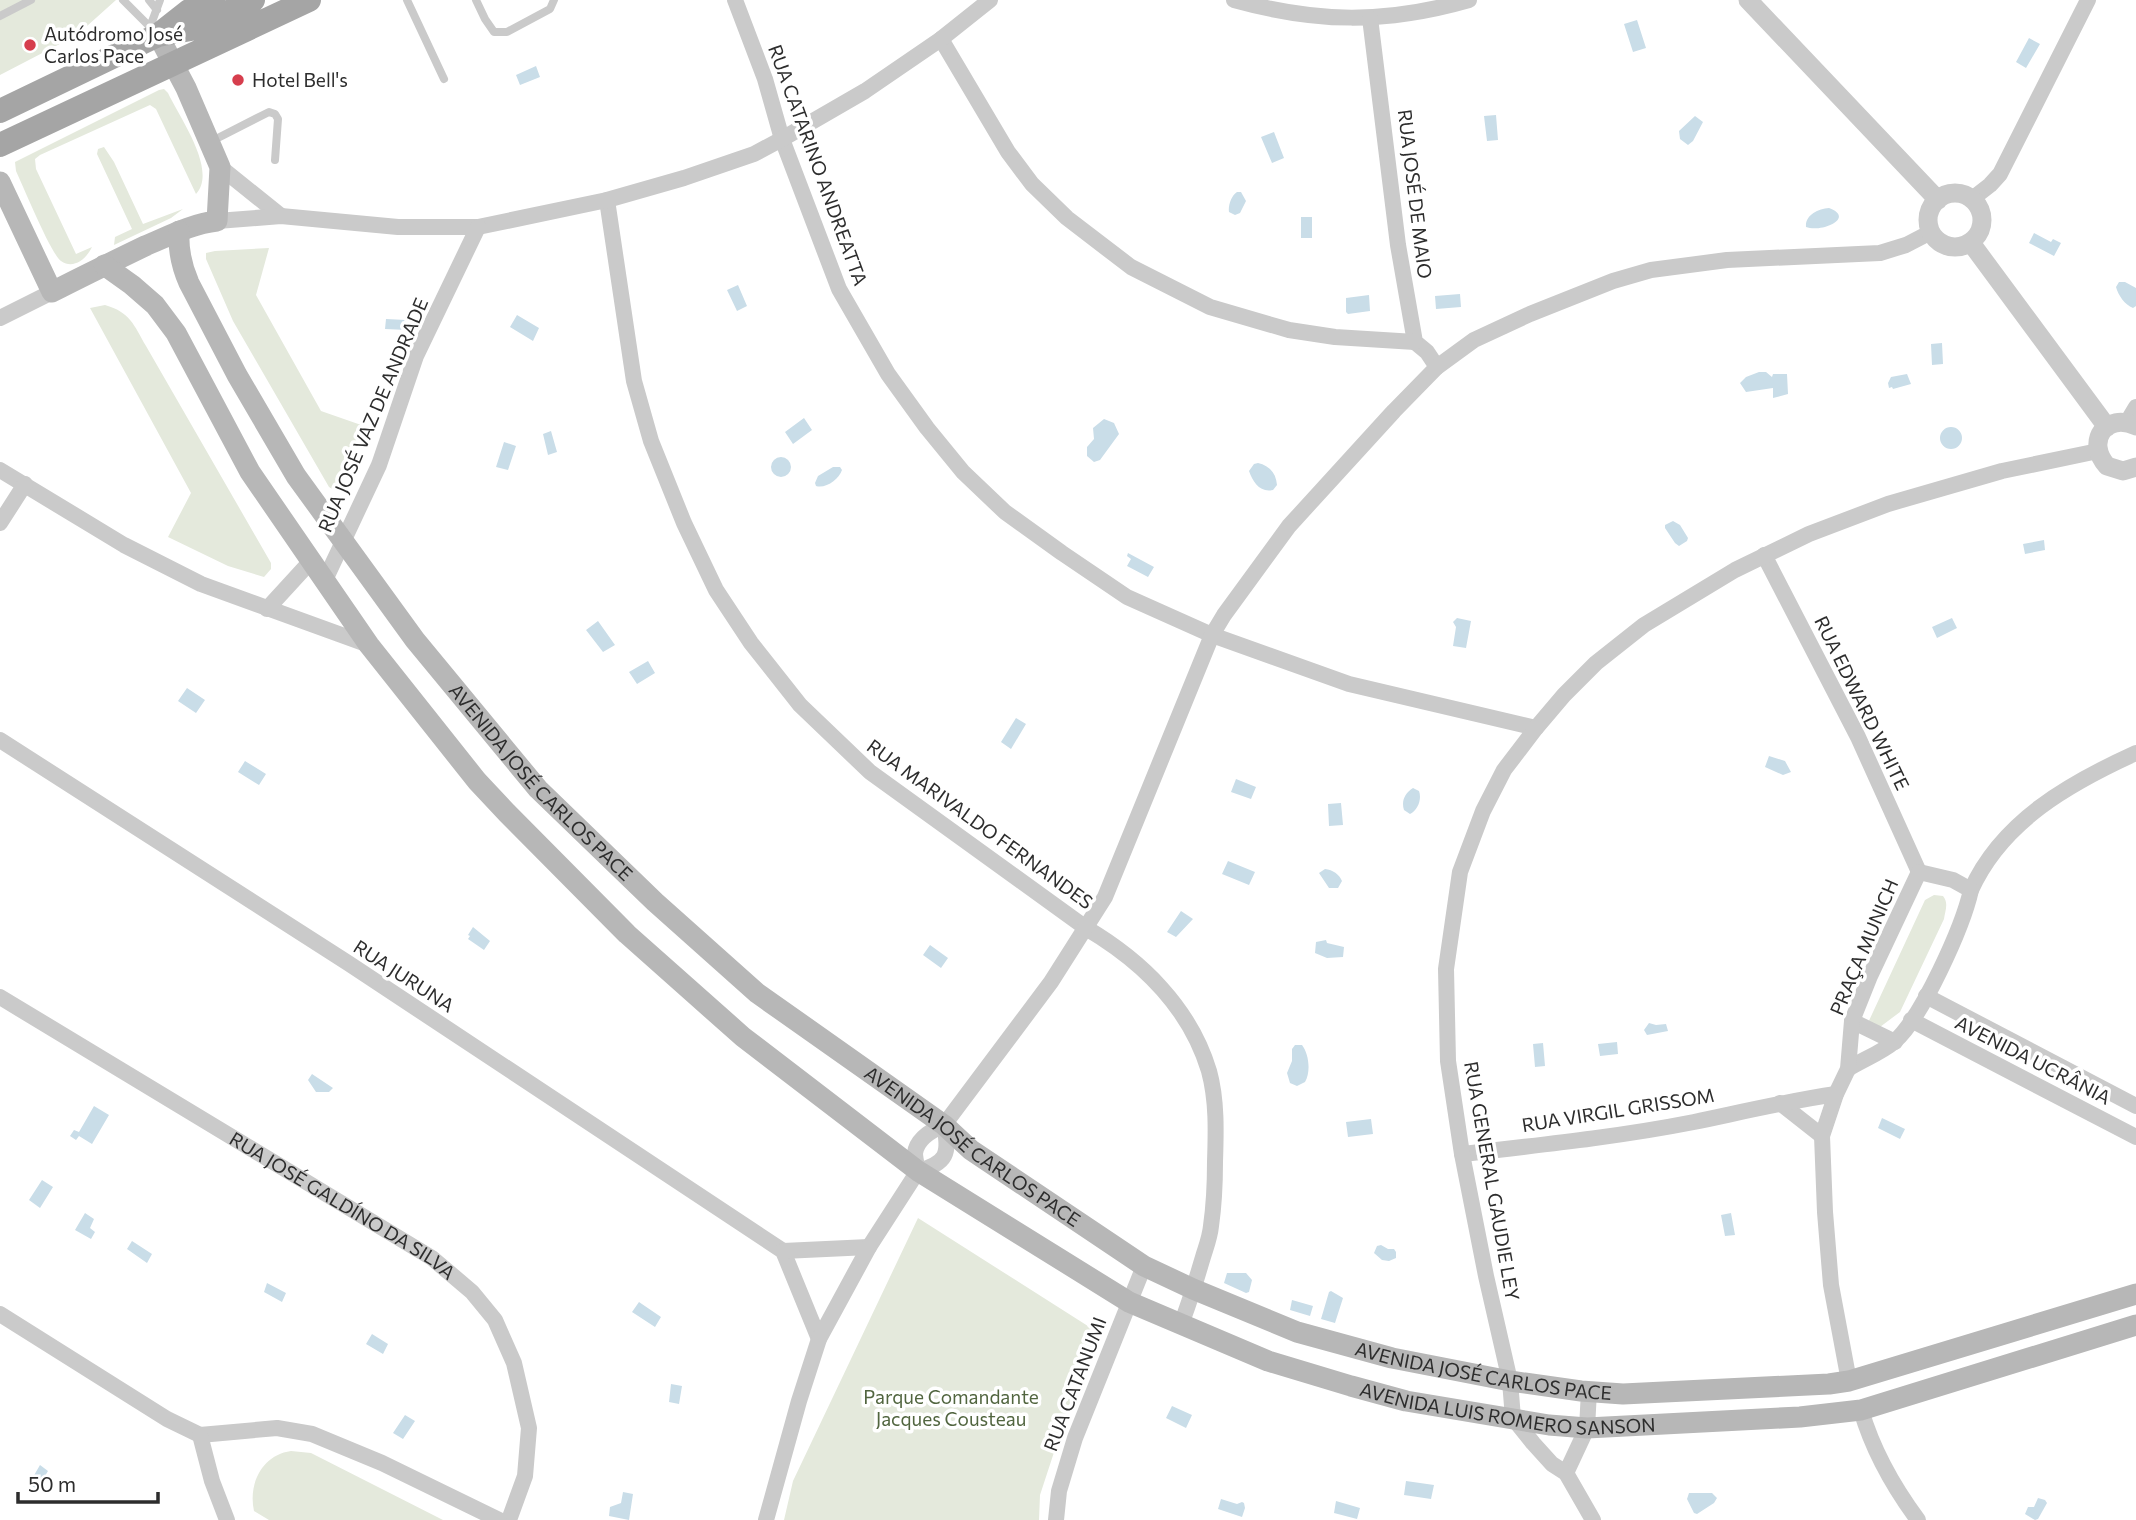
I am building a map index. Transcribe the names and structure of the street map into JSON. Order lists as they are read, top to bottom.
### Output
{
  "streets": {
    "main road": ["AVENIDA JOSÉ CARLOS PACE", "AVENIDA LUIS ROMERO SANSON"],
    "street": [
      "RUA CATARINO ANDREATTA",
      "RUA JOSÉ DE MAIO",
      "RUA JOSÉ VAZ DE ANDRADE",
      "RUA EDWARD WHITE",
      "RUA MARIVALDO FERNANDES",
      "PRAÇA MUNICH",
      "RUA JURUNA",
      "AVENIDA UCRÂNIA",
      "RUA VIRGIL GRISSOM",
      "RUA GENERAL GAUDIE LEY",
      "RUA JOSÉ GALDÍNO DA SILVA",
      "RUA CATANUMI"
    ]
  },
  "crossings": [
    ["RUA CATARINO ANDREATTA", "RUA GENERAL GAUDIE LEY"],
    ["RUA JOSÉ VAZ DE ANDRADE", "AVENIDA JOSÉ CARLOS PACE"],
    ["RUA EDWARD WHITE", "PRAÇA MUNICH"],
    ["RUA EDWARD WHITE", "RUA GENERAL GAUDIE LEY"],
    ["AVENIDA JOSÉ CARLOS PACE", "RUA MARIVALDO FERNANDES"],
    ["AVENIDA JOSÉ CARLOS PACE", "RUA GENERAL GAUDIE LEY"],
    ["AVENIDA JOSÉ CARLOS PACE", "RUA CATANUMI"],
    ["AVENIDA JOSÉ CARLOS PACE", "AVENIDA LUIS ROMERO SANSON"],
    ["RUA MARIVALDO FERNANDES", "AVENIDA LUIS ROMERO SANSON"],
    ["RUA VIRGIL GRISSOM", "RUA GENERAL GAUDIE LEY"],
    ["RUA GENERAL GAUDIE LEY", "AVENIDA LUIS ROMERO SANSON"],
    ["RUA CATANUMI", "AVENIDA LUIS ROMERO SANSON"]
  ],
  "parks": ["Parque Comandante Jacques Cousteau"],
  "places": ["Autódromo José Carlos Pace", "Hotel Bell's"],
  "scale_bar": "50 m"
}
